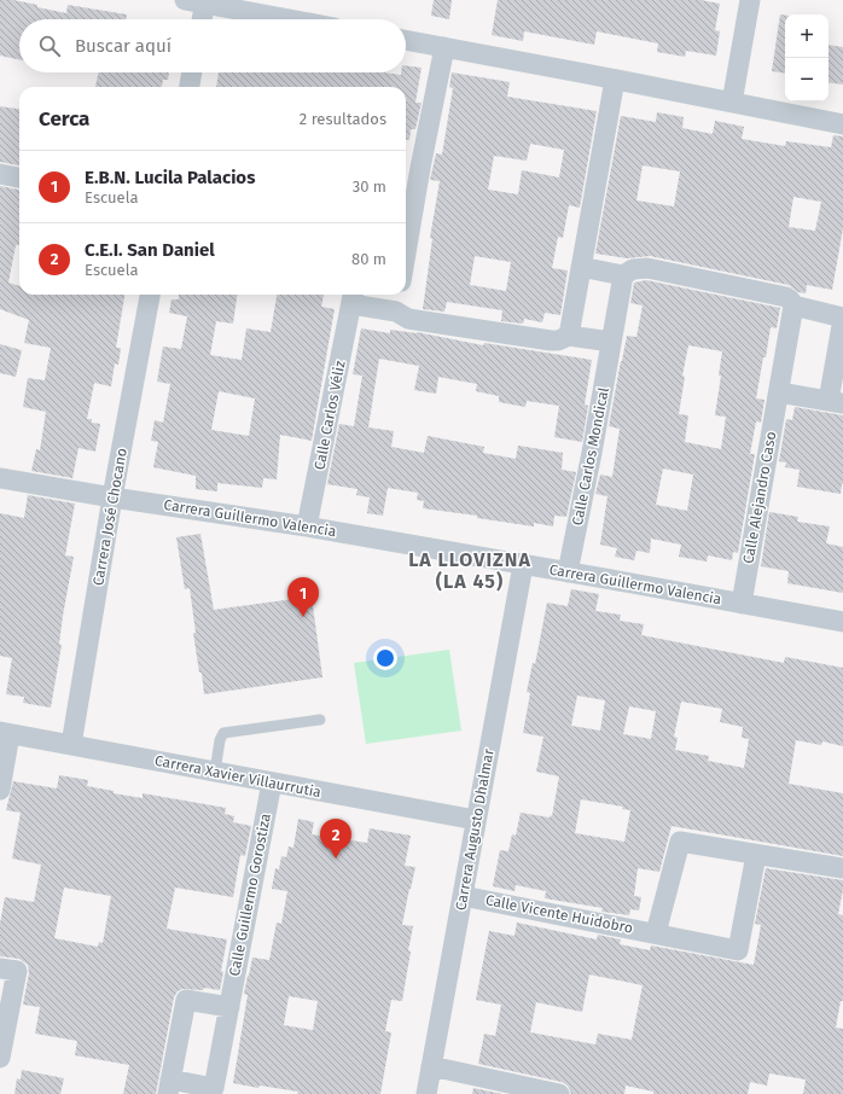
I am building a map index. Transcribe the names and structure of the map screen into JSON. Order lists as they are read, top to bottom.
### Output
{
  "streets": {
    "street": [
      "Calle Carlos Véliz",
      "Calle Carlos Mondical",
      "Calle Alejandro Caso",
      "Carrera José Chocano",
      "Carrera Guillermo Valencia",
      "Carrera Xavier Villaurrutia",
      "Carrera Augusto Dhalmar",
      "Calle Guillermo Gorostiza",
      "Calle Vicente Huidobro"
    ]
  },
  "crossings": [
    ["Calle Carlos Véliz", "Carrera Guillermo Valencia"],
    ["Calle Carlos Mondical", "Carrera Guillermo Valencia"],
    ["Calle Alejandro Caso", "Carrera Guillermo Valencia"],
    ["Carrera José Chocano", "Carrera Guillermo Valencia"],
    ["Carrera José Chocano", "Carrera Xavier Villaurrutia"],
    ["Carrera Guillermo Valencia", "Carrera Augusto Dhalmar"],
    ["Carrera Xavier Villaurrutia", "Carrera Augusto Dhalmar"],
    ["Carrera Xavier Villaurrutia", "Calle Guillermo Gorostiza"],
    ["Carrera Augusto Dhalmar", "Calle Vicente Huidobro"]
  ],
  "districts": ["LA LLOVIZNA (LA 45)"],
  "page": {
    "map_buttons": ["+", "−"],
    "search": "Buscar aquí",
    "heading": ["Cerca", "2 resultados"],
    "list": [
      {
        "mark": "1",
        "name": "E.B.N. Lucila Palacios",
        "note": "Escuela",
        "value": "30 m"
      },
      {
        "mark": "2",
        "name": "C.E.I. San Daniel",
        "note": "Escuela",
        "value": "80 m"
      }
    ],
    "pins": ["1", "2"]
  }
}
